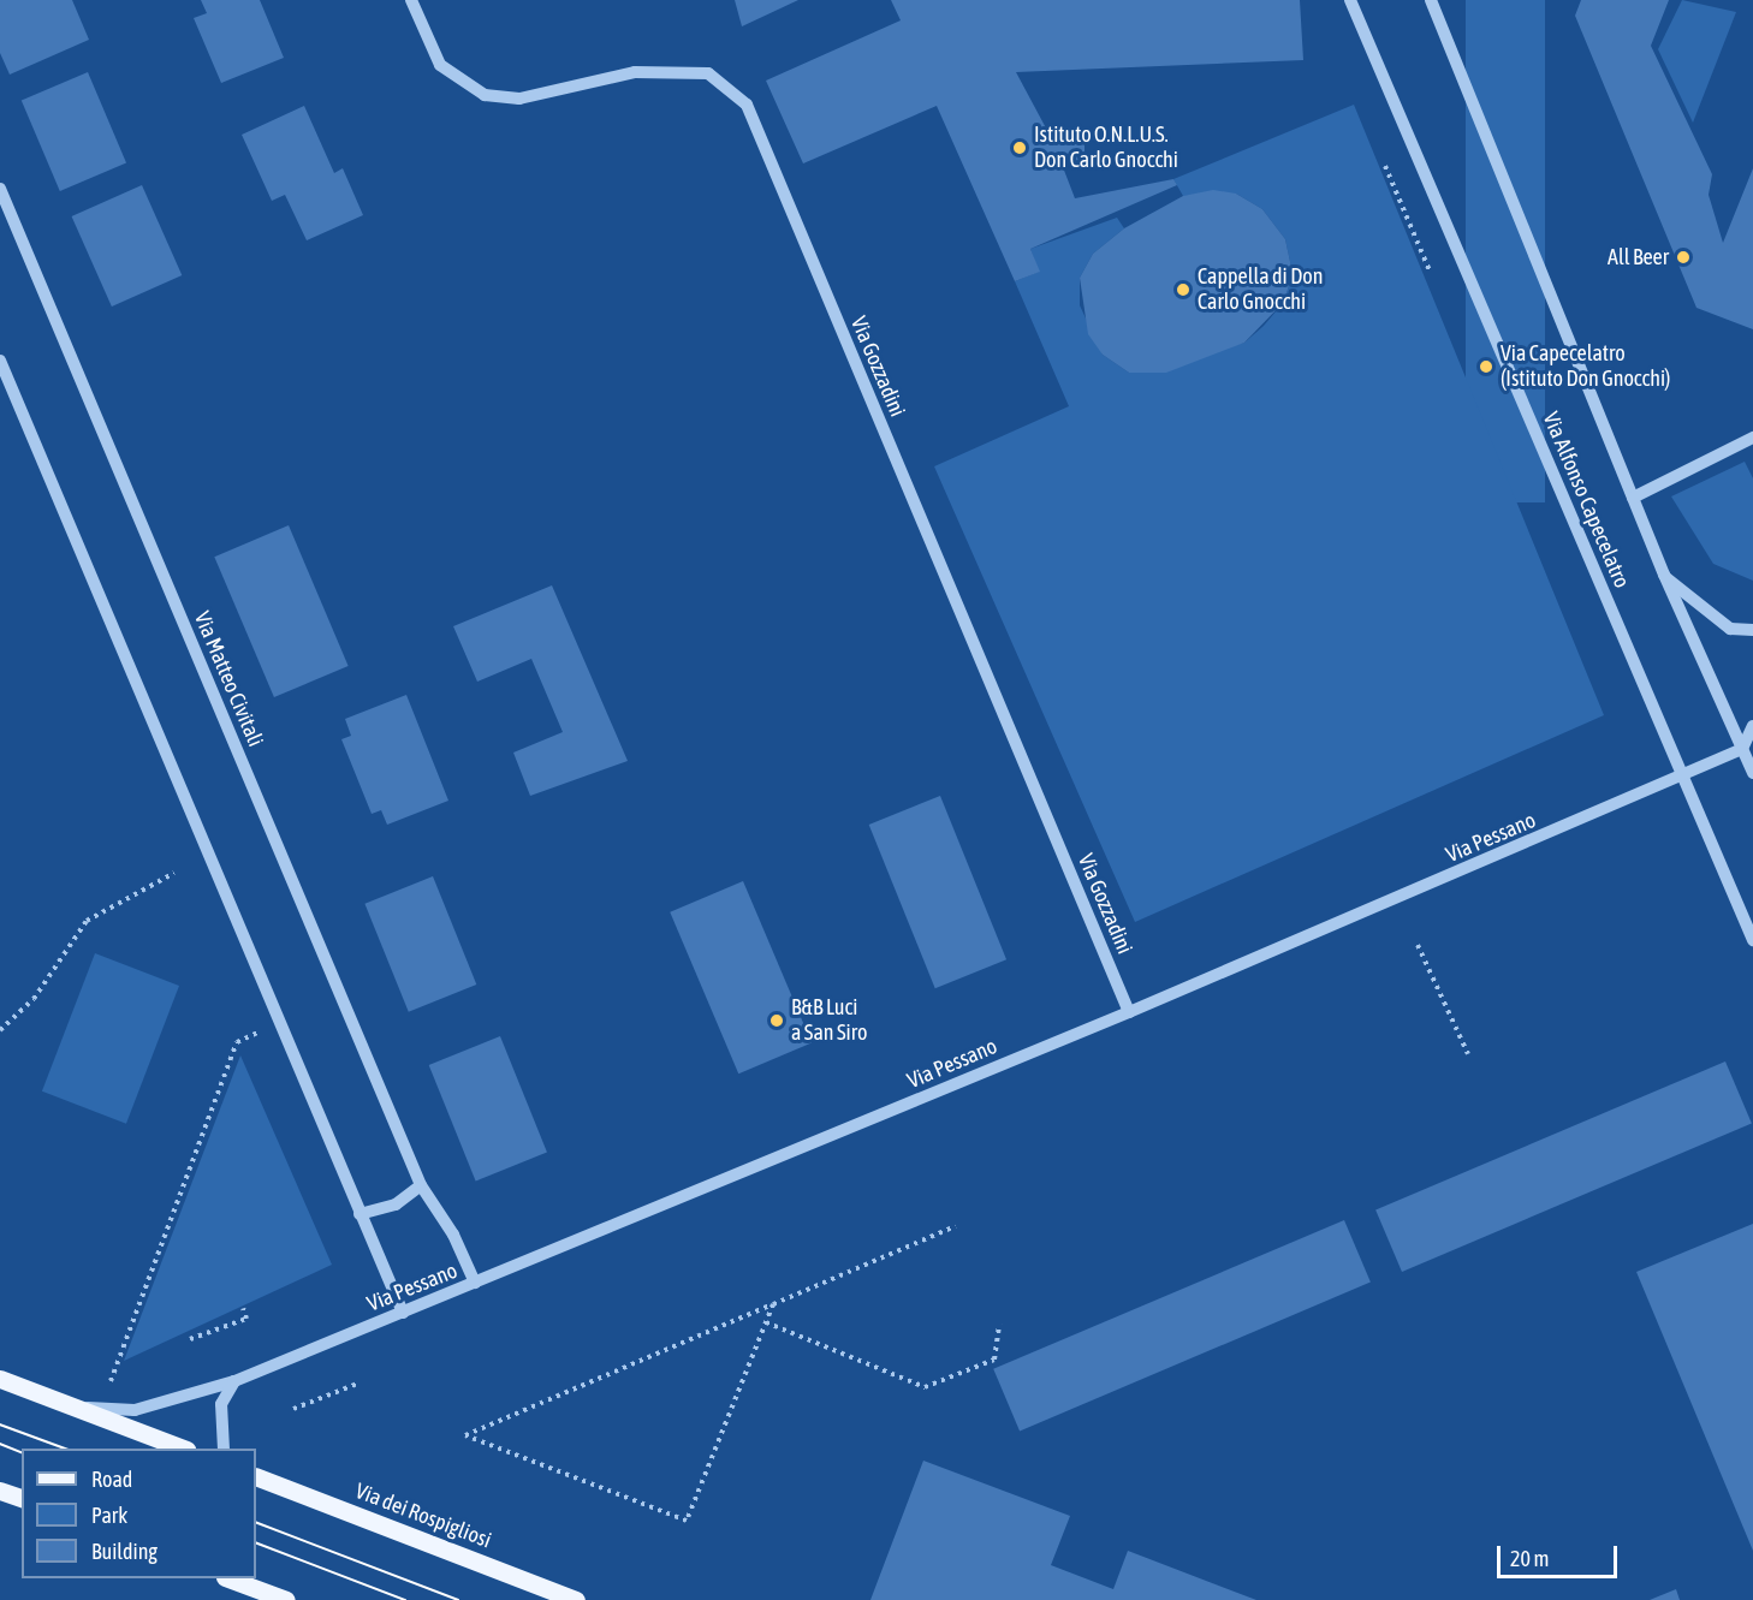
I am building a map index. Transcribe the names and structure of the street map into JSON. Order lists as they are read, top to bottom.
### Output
{
  "streets": {
    "main road": ["Via dei Rospigliosi"],
    "street": [
      "Via Gozzadini",
      "Via Alfonso Capecelatro",
      "Via Matteo Civitali",
      "Via Pessano"
    ]
  },
  "crossings": [
    ["Via Gozzadini", "Via Pessano"],
    ["Via Alfonso Capecelatro", "Via Pessano"],
    ["Via Matteo Civitali", "Via Pessano"]
  ],
  "places": [
    "Istituto O.N.L.U.S. Don Carlo Gnocchi",
    "All Beer",
    "Cappella di Don Carlo Gnocchi",
    "Via Capecelatro (Istituto Don Gnocchi)",
    "B&B Luci a San Siro"
  ],
  "legend": ["Road", "Park", "Building"],
  "scale_bar": "20 m"
}
